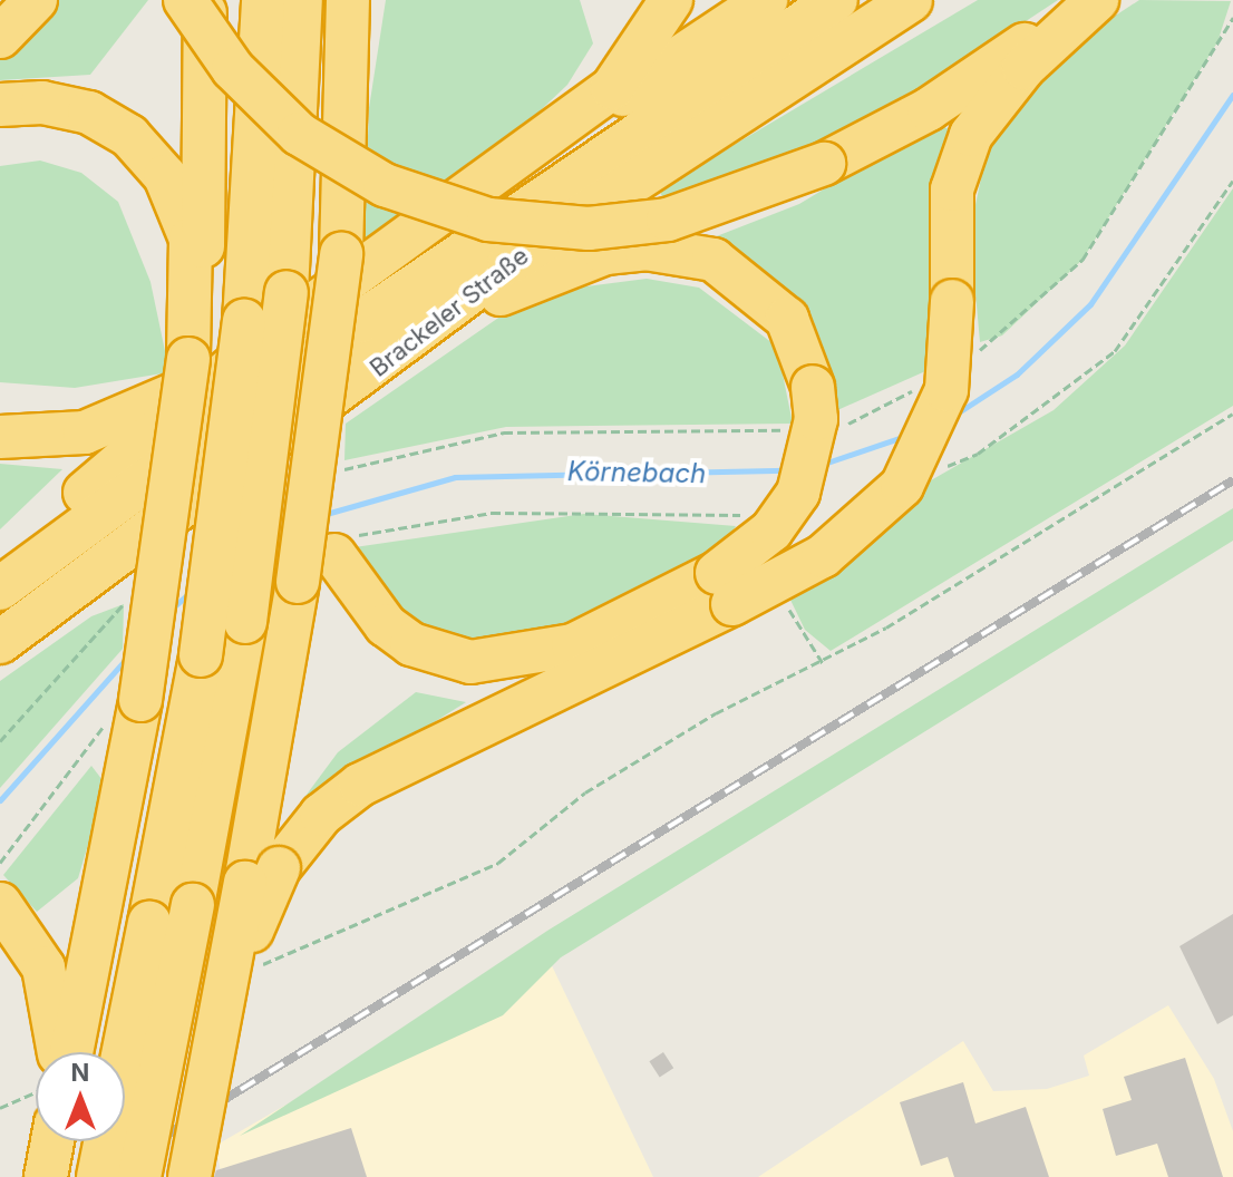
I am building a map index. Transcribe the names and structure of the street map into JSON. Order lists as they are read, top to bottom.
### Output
{
  "streets": {
    "highway": ["Brackeler Straße"]
  },
  "water": ["Körnebach"],
  "north": "top"
}
